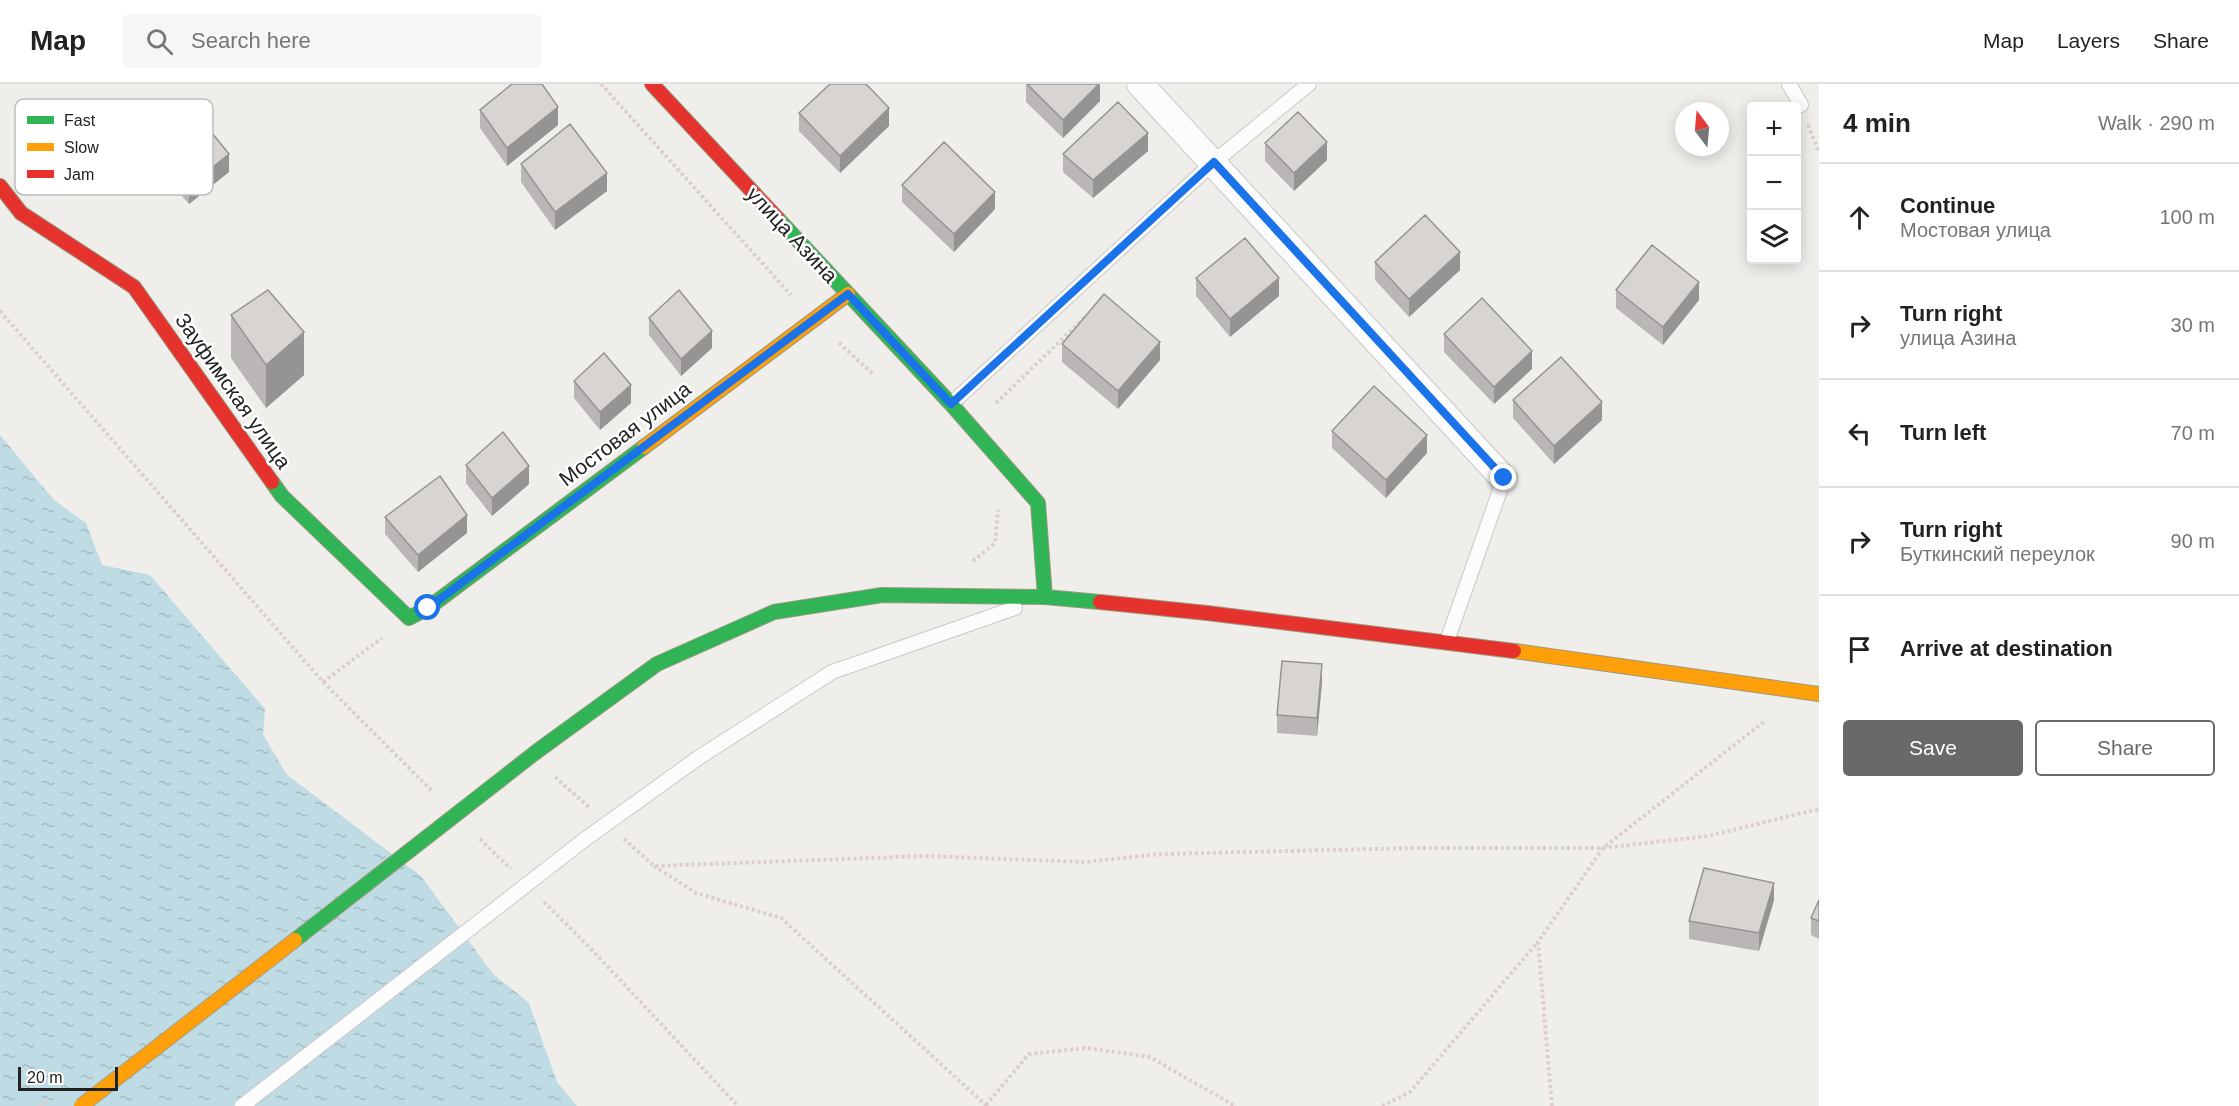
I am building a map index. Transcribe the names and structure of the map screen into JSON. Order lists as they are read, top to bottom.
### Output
{
  "streets": {
    "main road": ["улица Азина", "Зауфимская улица", "Мостовая улица"]
  },
  "crossings": [
    ["улица Азина", "Мостовая улица"],
    ["Зауфимская улица", "Мостовая улица"]
  ],
  "legend": ["Fast", "Slow", "Jam"],
  "scale_bar": "20 m",
  "north": "top",
  "page": {
    "header": "Map",
    "search": "Search here",
    "nav": ["Map", "Layers", "Share"],
    "heading": ["4 min", "Walk · 290 m"],
    "map_buttons": ["+", "−"],
    "list": [
      ["Continue", "Мостовая улица", "100 m"],
      ["Turn right", "улица Азина", "30 m"],
      ["Turn left", "70 m"],
      ["Turn right", "Буткинский переулок", "90 m"],
      "Arrive at destination"
    ],
    "buttons": ["Save", "Share"],
    "scale": "20 m"
  }
}
